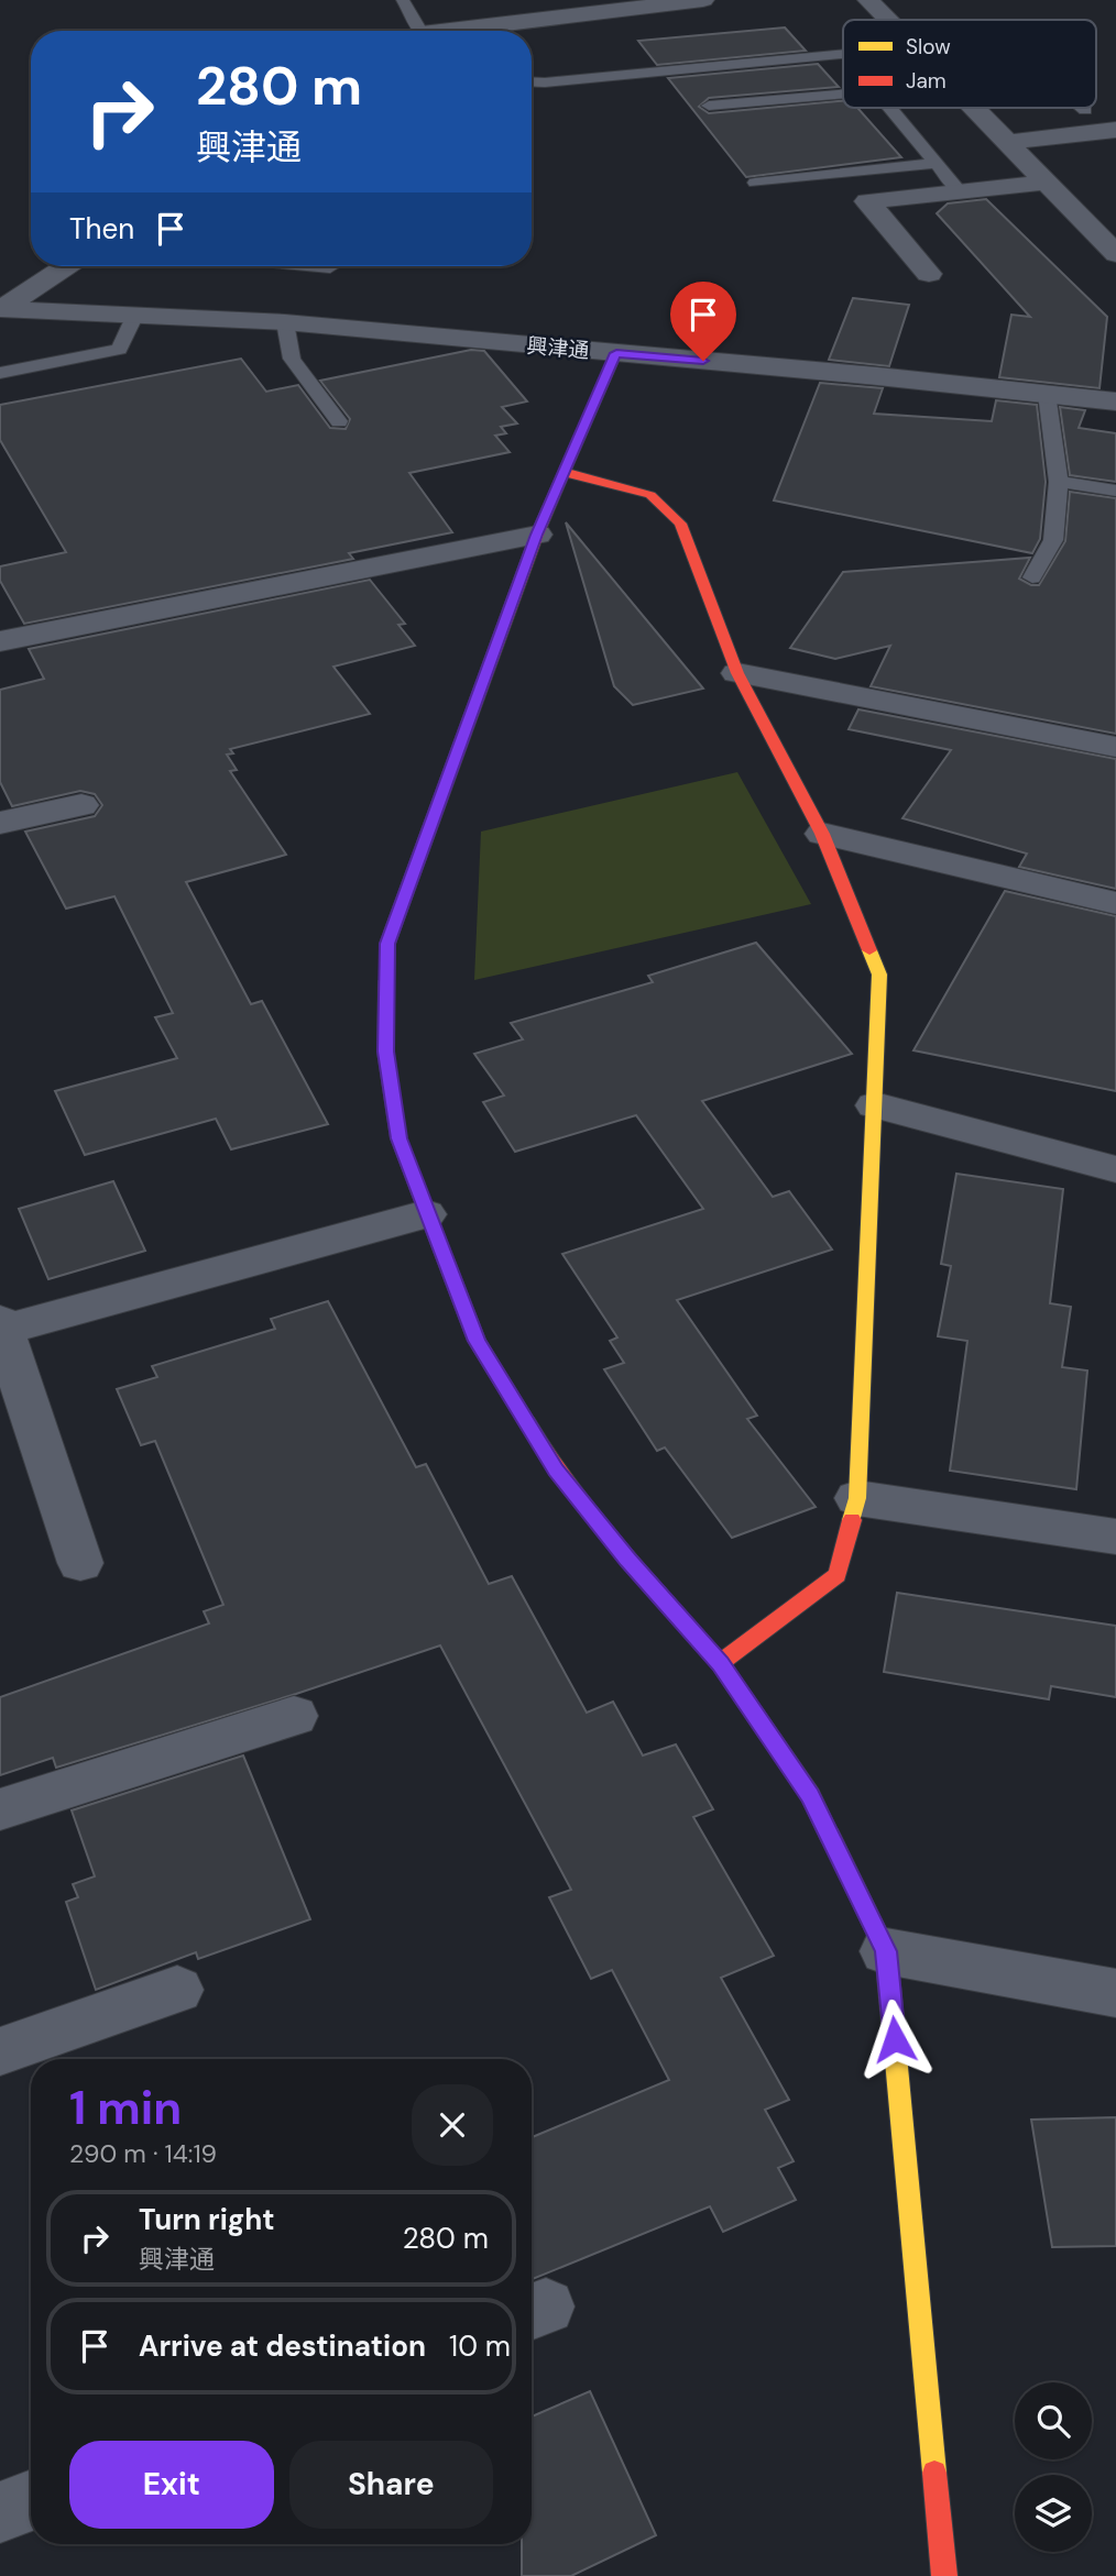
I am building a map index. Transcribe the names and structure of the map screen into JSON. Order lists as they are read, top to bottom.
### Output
{
  "streets": {
    "street": ["興津通"]
  },
  "legend": ["Slow", "Jam"],
  "page": {
    "turn": ["280 m", "興津通"],
    "then": "Then",
    "heading": ["1 min", "290 m · 14:19"],
    "list": [
      {
        "name": "Turn right",
        "note": "興津通",
        "value": "280 m"
      },
      {
        "name": "Arrive at destination",
        "value": "10 m"
      }
    ],
    "buttons": ["Exit", "Share"]
  }
}
